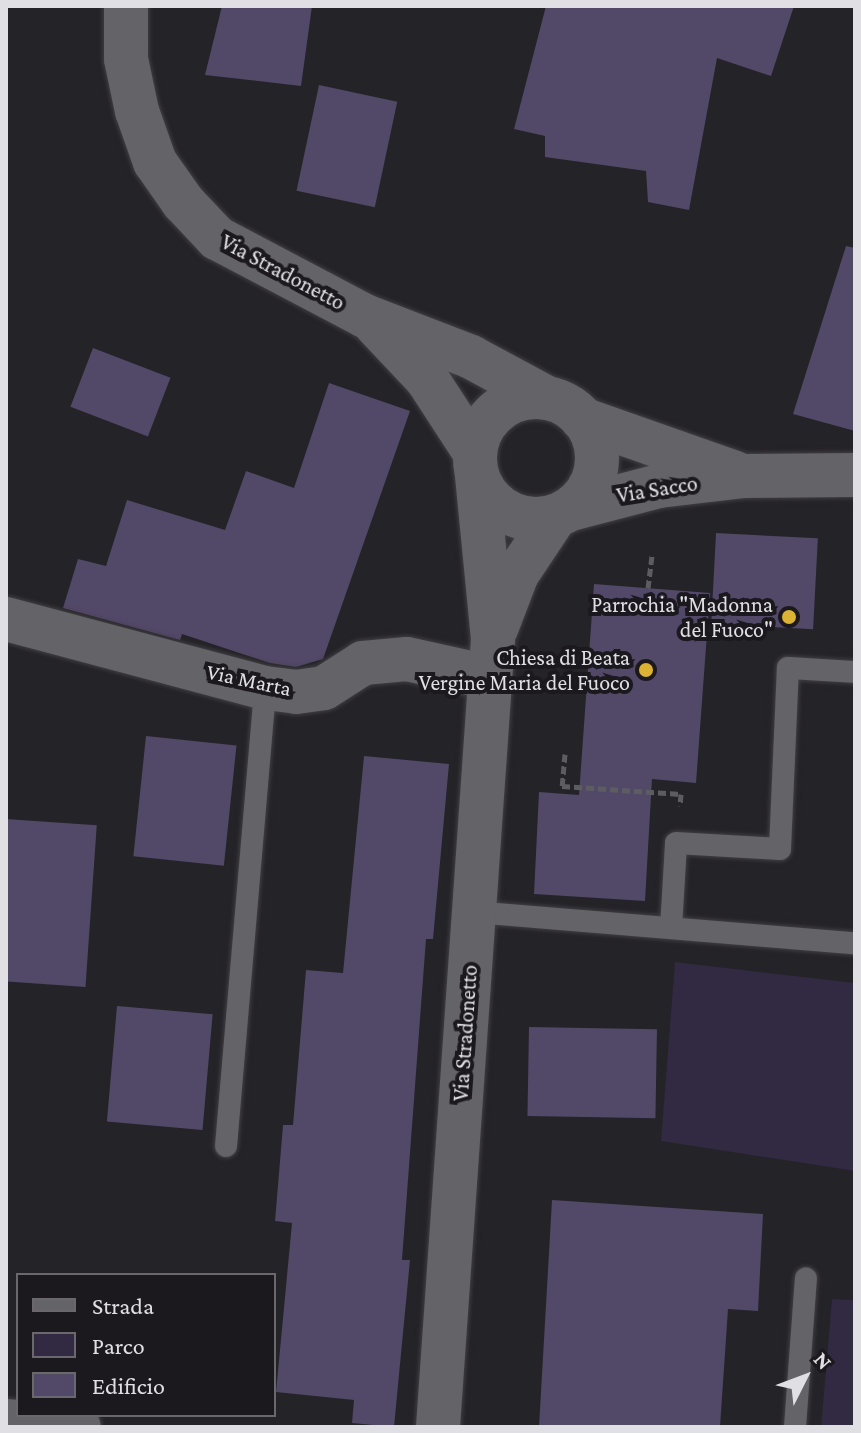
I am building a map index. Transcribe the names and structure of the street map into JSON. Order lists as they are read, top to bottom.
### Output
{
  "streets": {
    "street": ["Via Stradonetto", "Via Sacco", "Via Marta"]
  },
  "crossings": [
    ["Via Stradonetto", "Via Sacco"],
    ["Via Stradonetto", "Via Marta"]
  ],
  "places": ["Parrochia \"Madonna del Fuoco\"", "Chiesa di Beata Vergine Maria del Fuoco"],
  "legend": ["Strada", "Parco", "Edificio"],
  "north": "top right"
}
